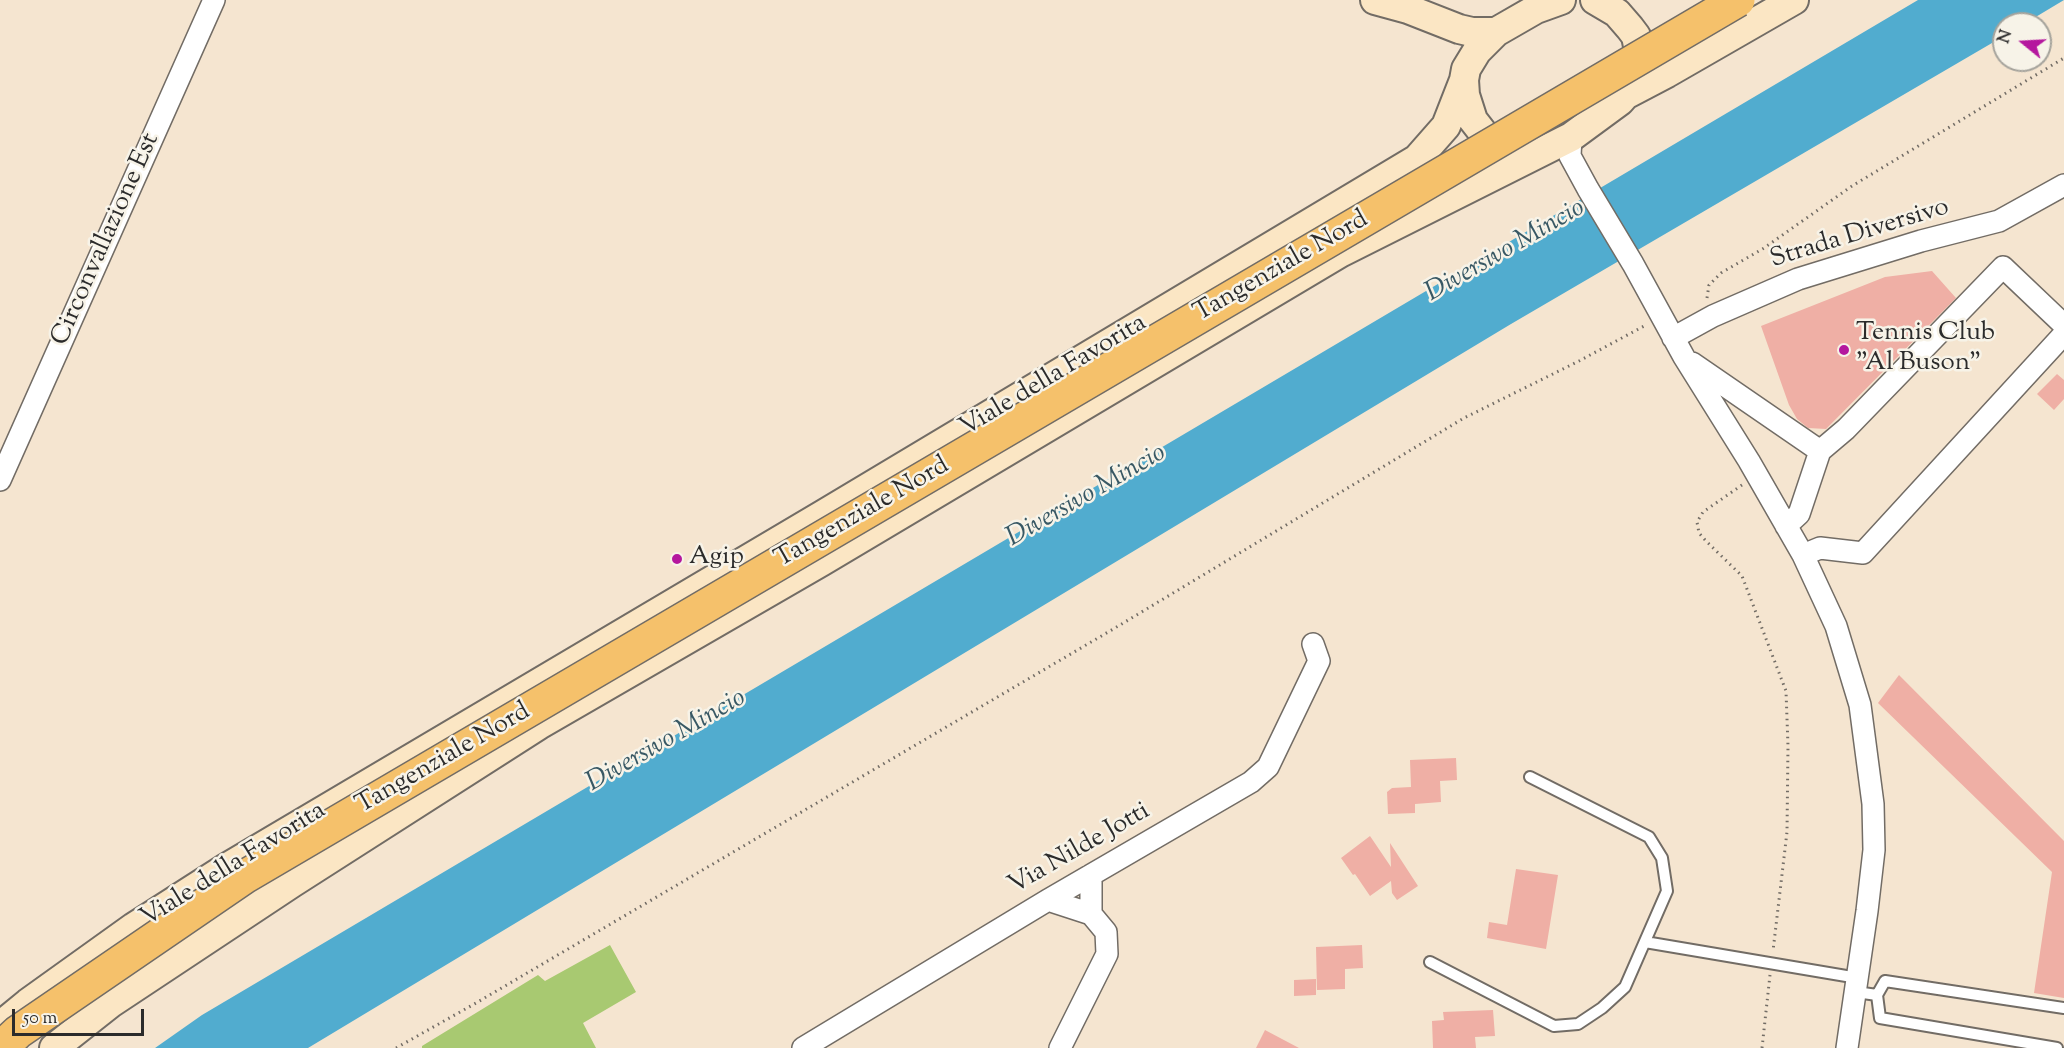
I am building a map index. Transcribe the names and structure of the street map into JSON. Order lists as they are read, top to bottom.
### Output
{
  "streets": {
    "highway": ["Tangenziale Nord"],
    "main road": ["Viale della Favorita"],
    "street": ["Strada Diversivo", "Circonvallazione Est", "Via Nilde Jotti"]
  },
  "water": ["Diversivo Mincio"],
  "places": ["Tennis Club \"Al Buson\"", "Agip"],
  "scale_bar": "50 m",
  "north": "left"
}
